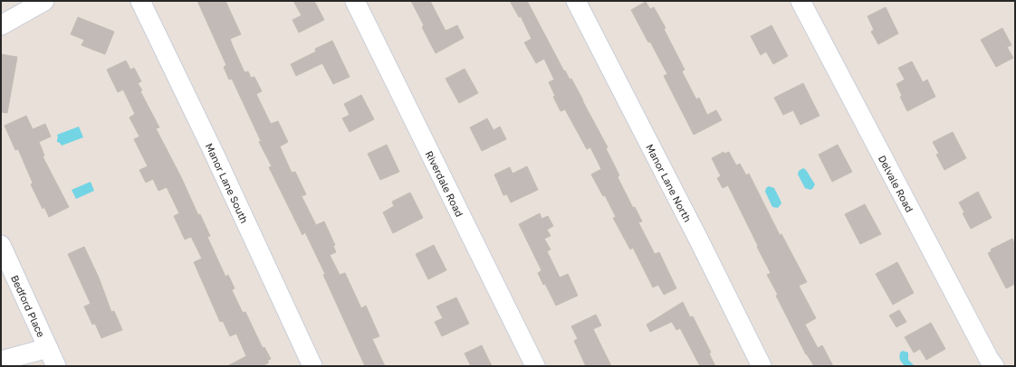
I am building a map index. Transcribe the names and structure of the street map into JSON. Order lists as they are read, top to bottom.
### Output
{
  "streets": {
    "street": [
      "Manor Lane South",
      "Riverdale Road",
      "Manor Lane North",
      "Delvale Road",
      "Bedford Place"
    ]
  }
}
